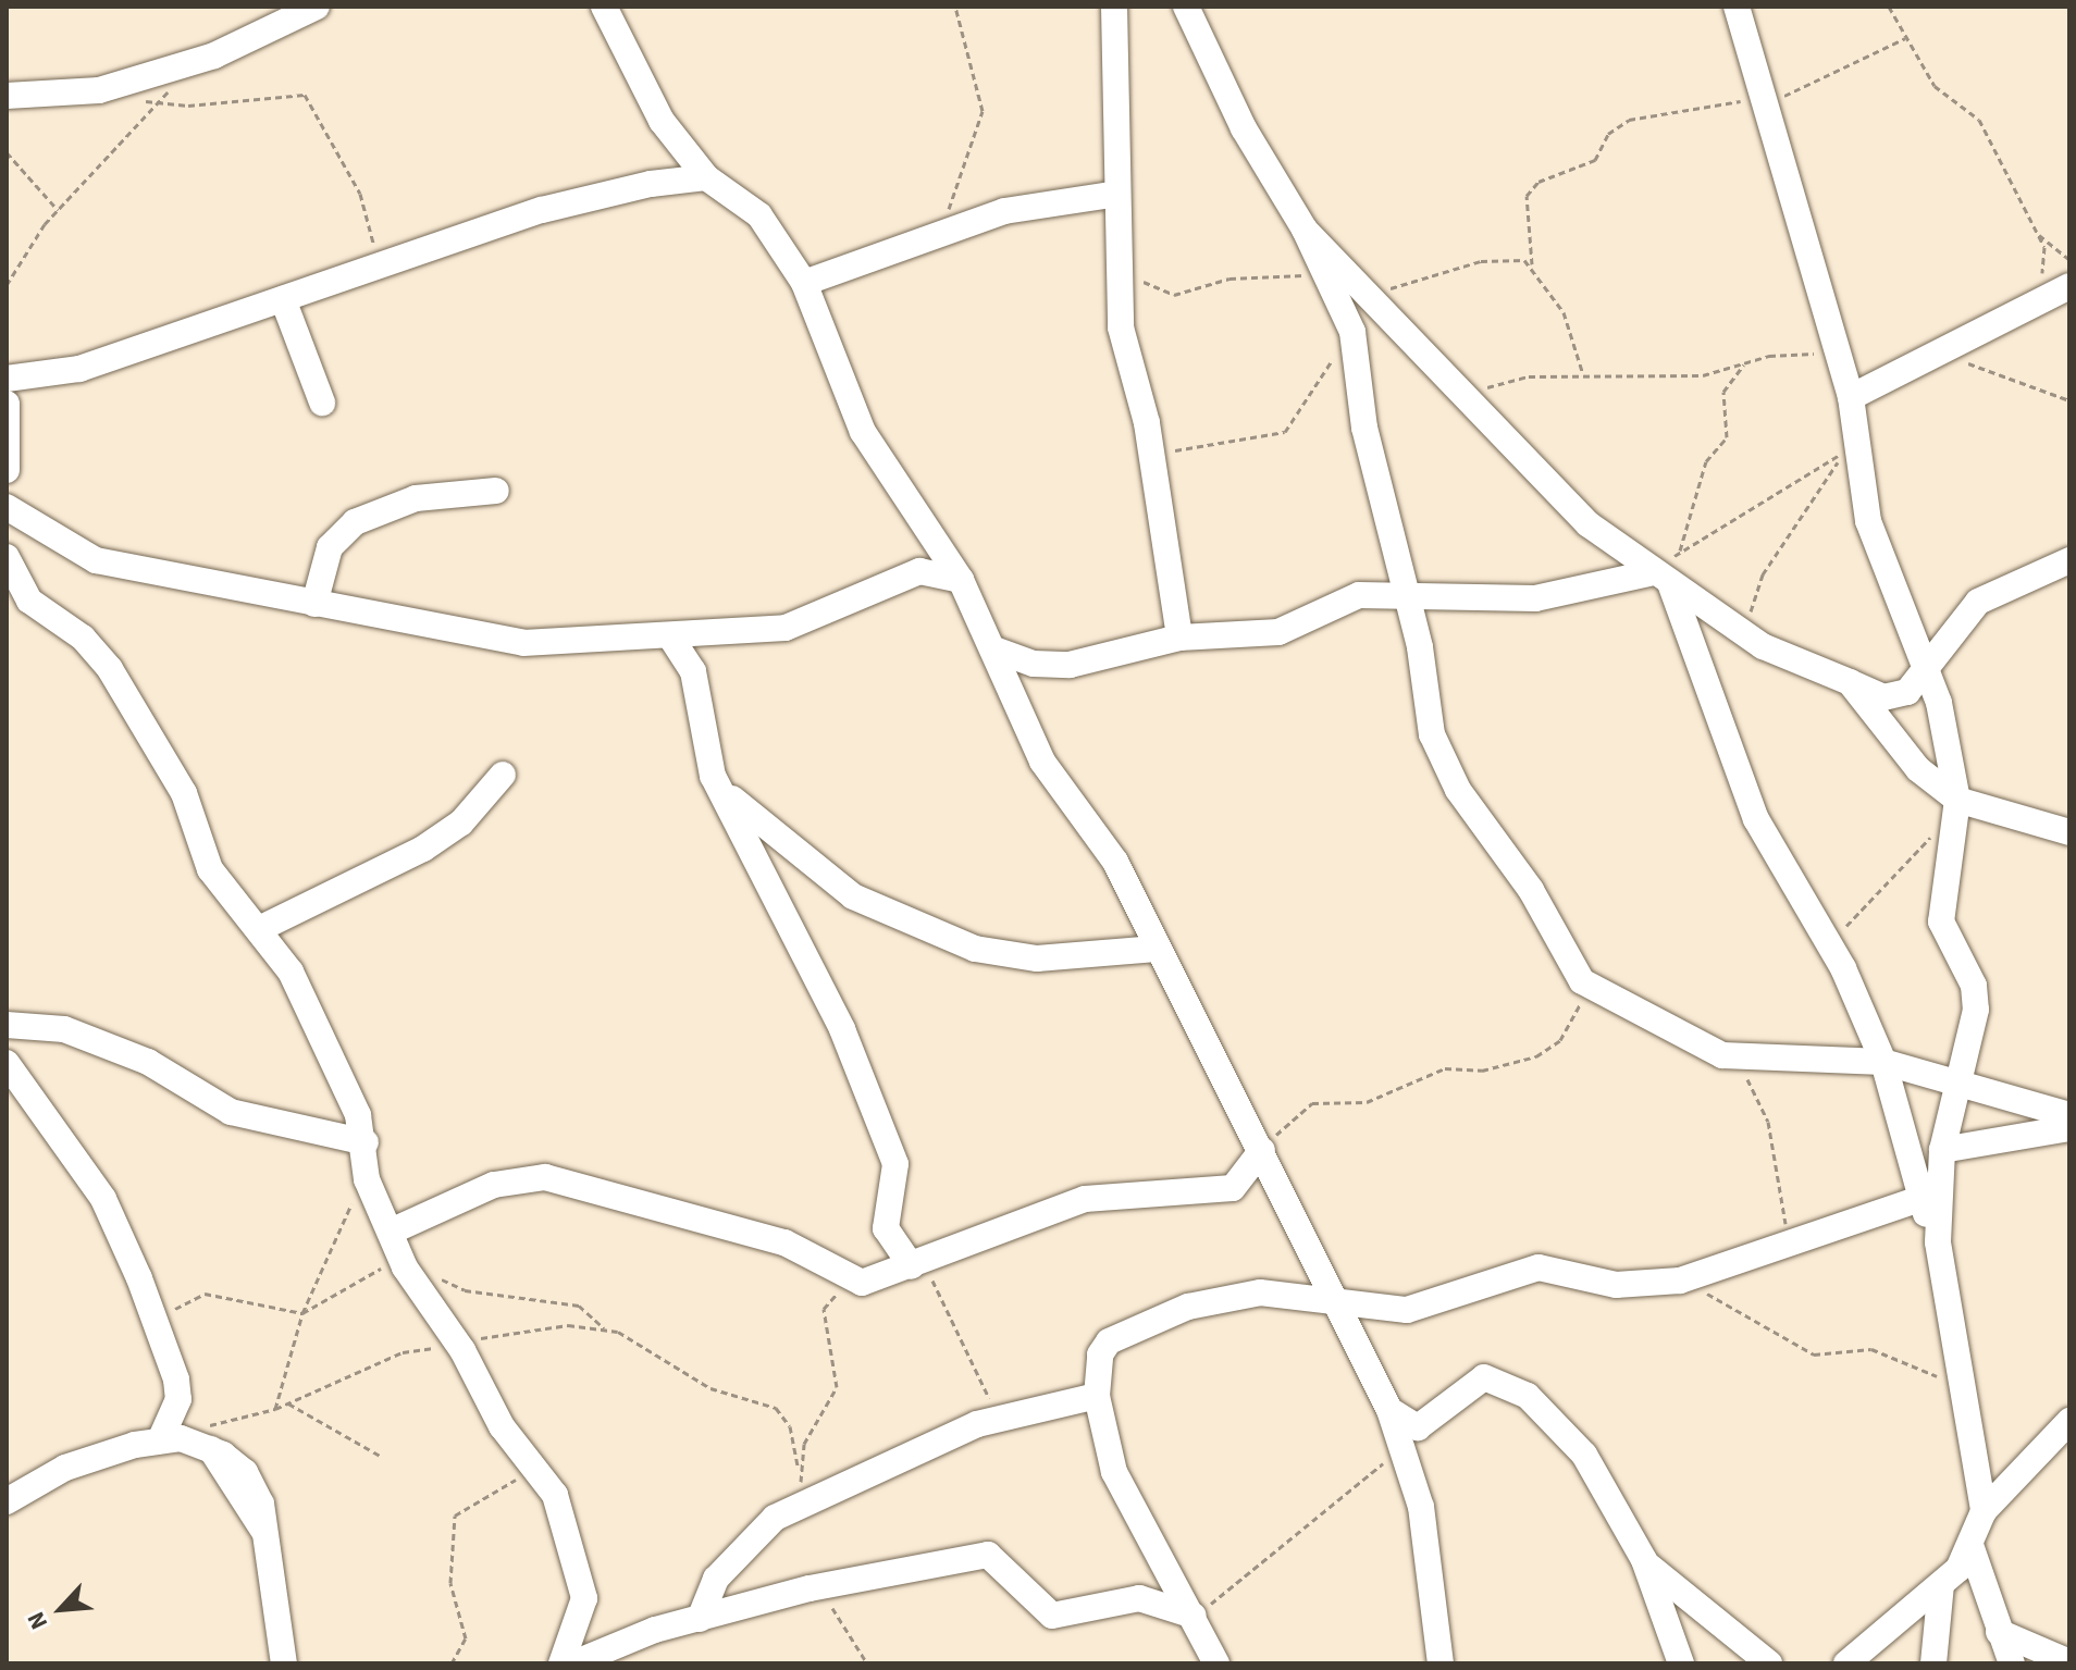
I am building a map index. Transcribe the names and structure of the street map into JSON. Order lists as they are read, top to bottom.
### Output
{
  "north": "bottom left"
}
